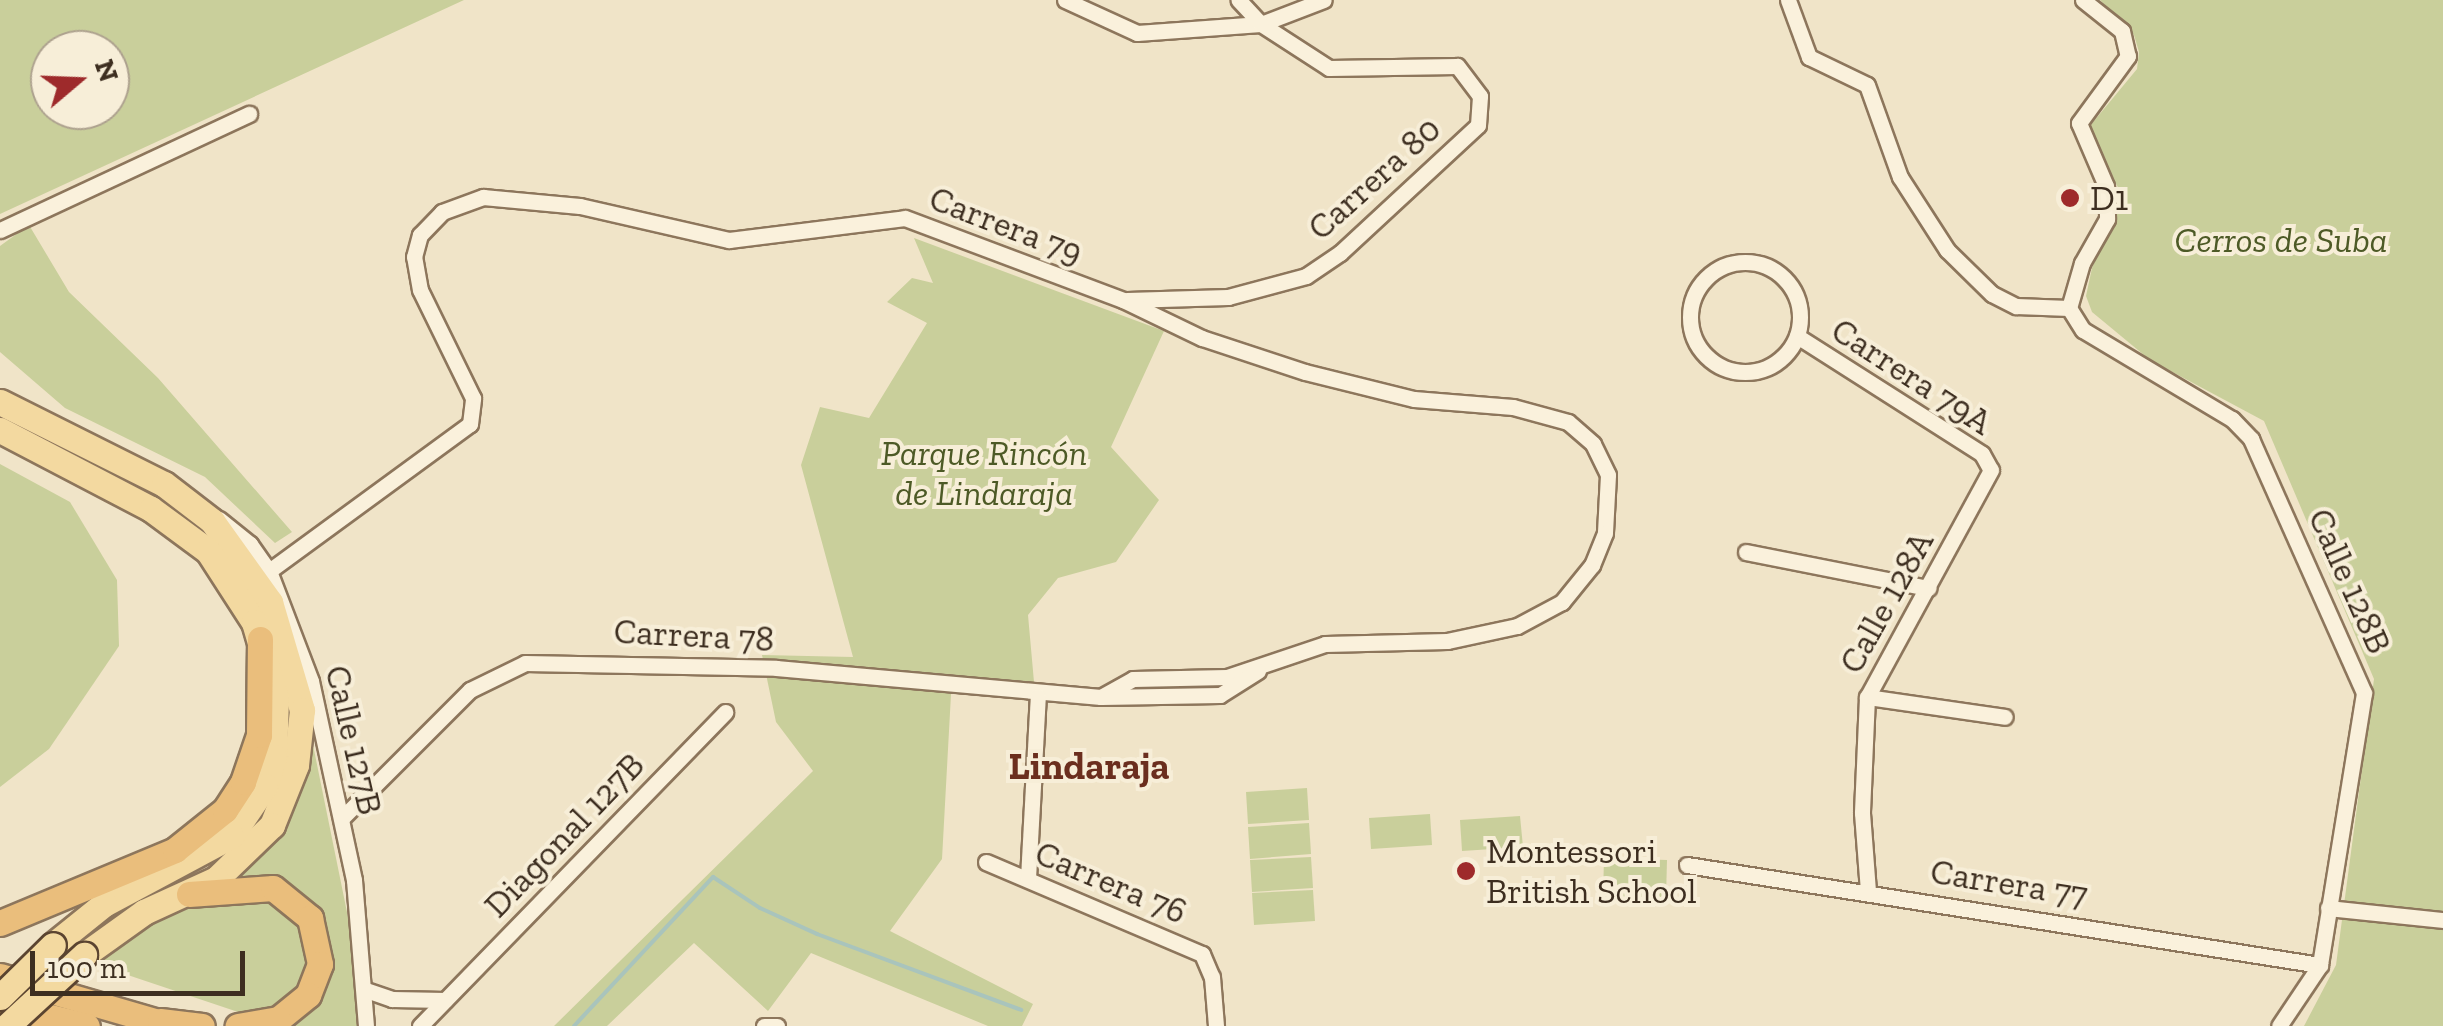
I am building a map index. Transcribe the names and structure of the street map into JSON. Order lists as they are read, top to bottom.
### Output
{
  "streets": {
    "street": [
      "Carrera 80",
      "Carrera 79",
      "Carrera 79A",
      "Calle 128B",
      "Calle 128A",
      "Carrera 78",
      "Calle 127B",
      "Diagonal 127B",
      "Carrera 76",
      "Carrera 77"
    ]
  },
  "crossings": [
    ["Carrera 80", "Carrera 79"],
    ["Carrera 79", "Carrera 78"],
    ["Carrera 79", "Calle 127B"],
    ["Carrera 79A", "Calle 128A"],
    ["Calle 128B", "Carrera 77"],
    ["Calle 128A", "Carrera 77"],
    ["Carrera 78", "Calle 127B"]
  ],
  "districts": ["Lindaraja"],
  "parks": ["Cerros de Suba", "Parque Rincón de Lindaraja"],
  "places": ["D1", "Montessori British School"],
  "scale_bar": "100 m",
  "north": "right"
}
